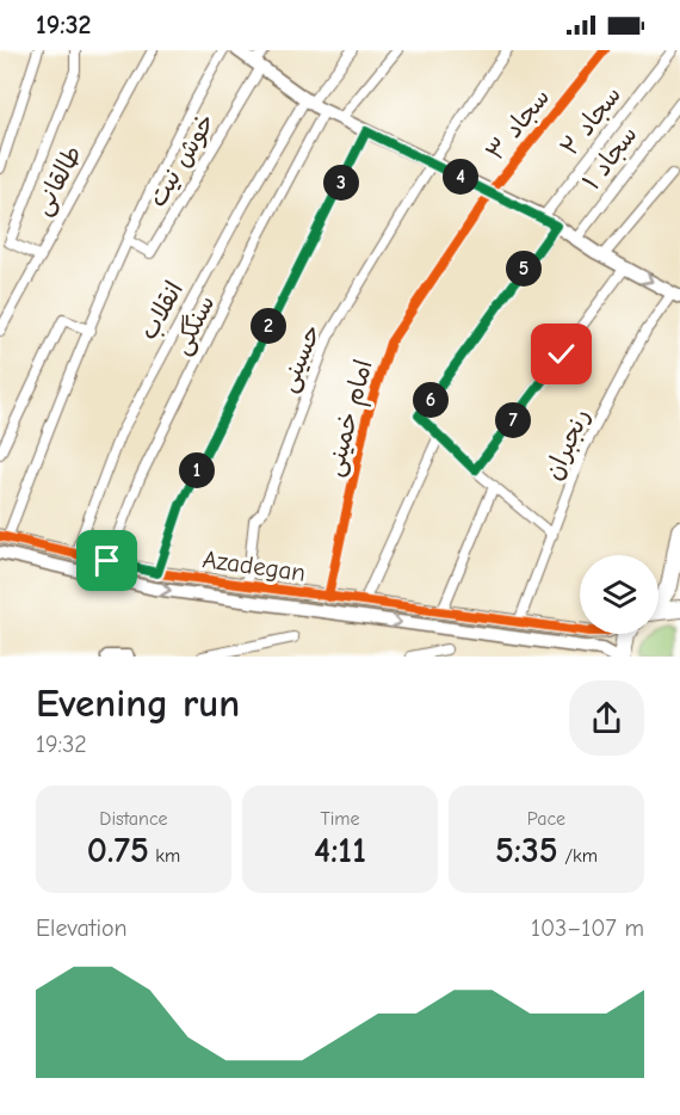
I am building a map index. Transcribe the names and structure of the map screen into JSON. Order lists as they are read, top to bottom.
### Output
{
  "streets": {
    "street": [
      "سجاد ۲",
      "سجاد ۳",
      "سجاد ۱",
      "خوش نیت",
      "طالقانی",
      "انقلاب",
      "سنگکی",
      "حسینی",
      "امام خمینی",
      "رنجبران",
      "Azadegan"
    ]
  },
  "crossings": [
    ["سجاد ۳", "امام خمینی"],
    ["انقلاب", "Azadegan"],
    ["سنگکی", "Azadegan"],
    ["حسینی", "Azadegan"],
    ["امام خمینی", "Azadegan"],
    ["رنجبران", "Azadegan"]
  ],
  "page": {
    "status": "19:32",
    "pins": [
      "4",
      "3",
      "5",
      "2",
      "6",
      "7",
      "1"
    ],
    "heading": ["Evening run", "19:32"],
    "stats": [
      ["Distance", "0.75 km"],
      ["Time", "4:11"],
      ["Pace", "5:35 /km"]
    ],
    "chart": ["Elevation", "103–107 m"]
  }
}
